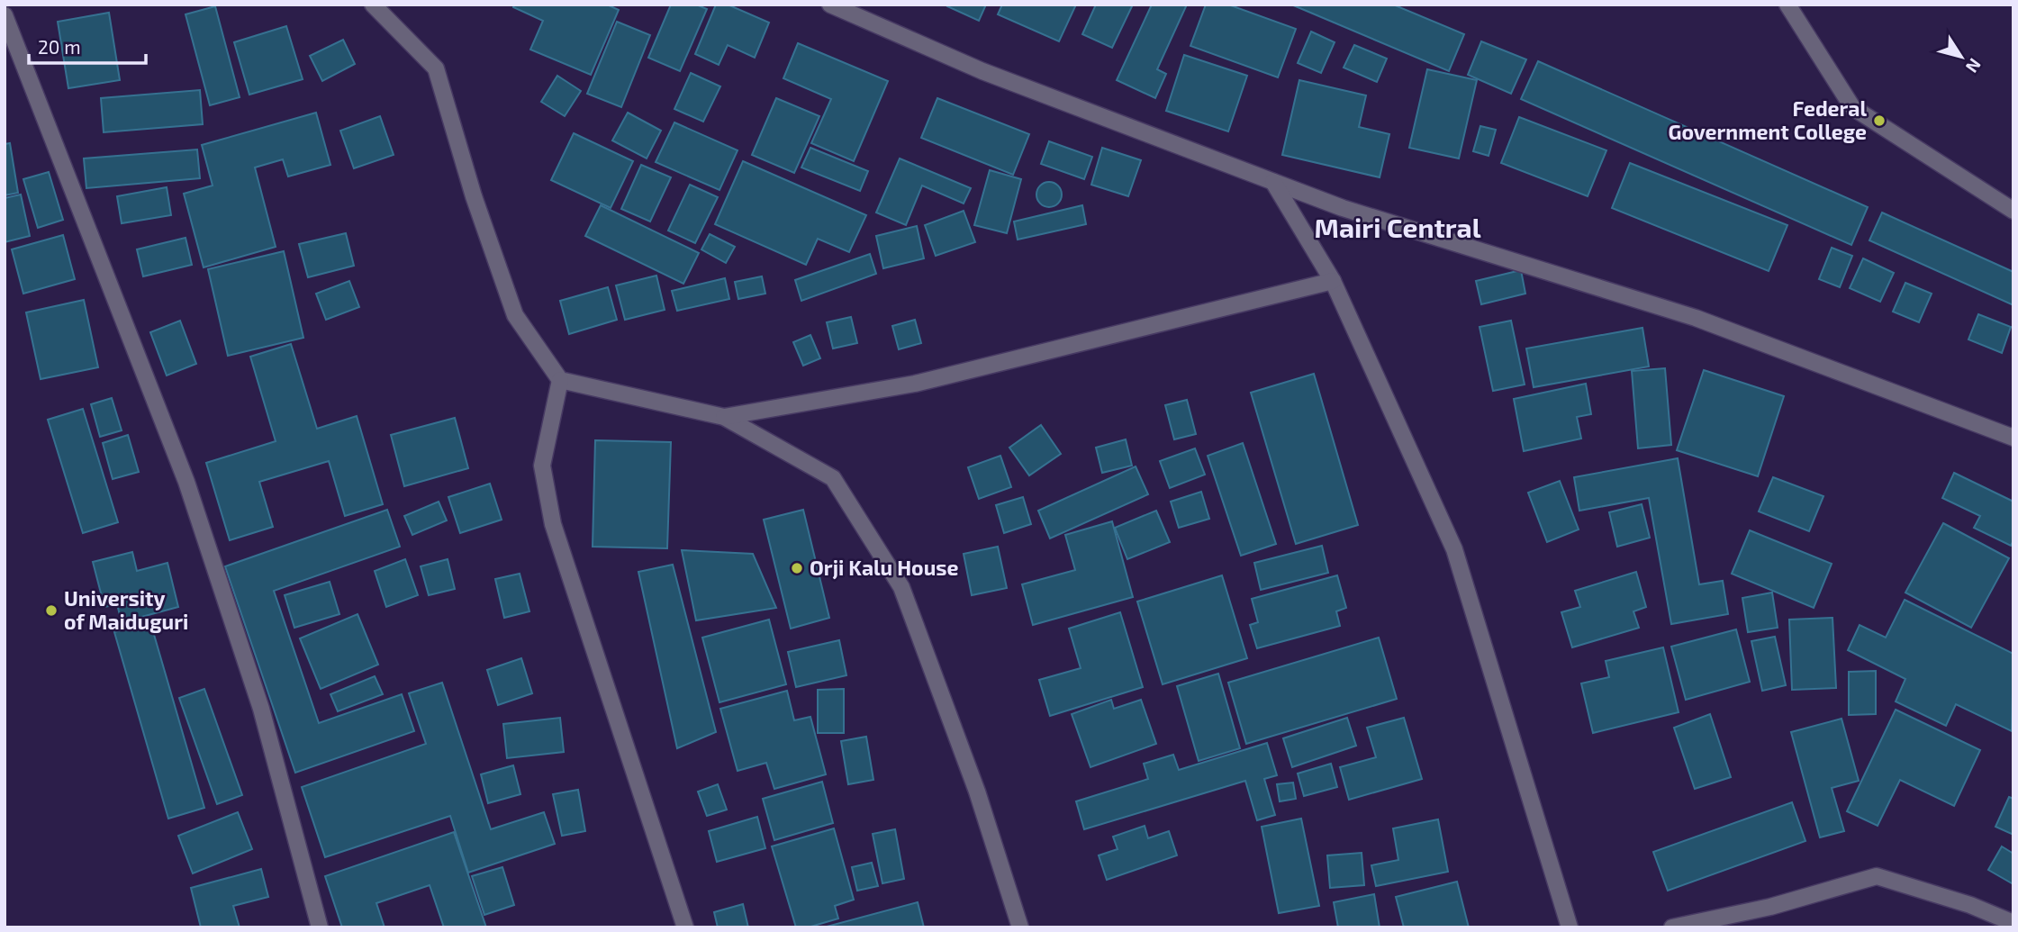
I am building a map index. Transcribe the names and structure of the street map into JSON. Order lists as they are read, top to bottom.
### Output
{
  "districts": ["Mairi Central"],
  "places": ["Federal Government College", "Orji Kalu House", "University of Maiduguri"],
  "scale_bar": "20 m",
  "north": "bottom right"
}
